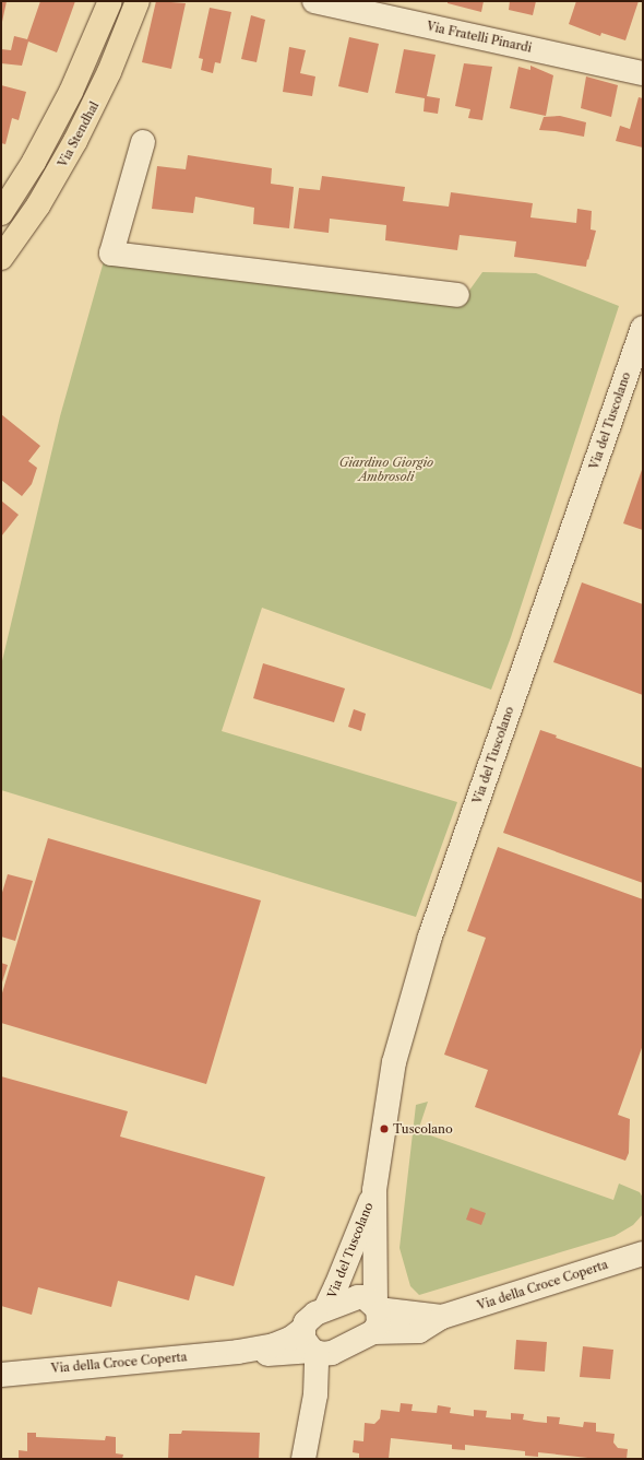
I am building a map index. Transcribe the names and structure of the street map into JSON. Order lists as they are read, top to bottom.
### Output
{
  "streets": {
    "main road": ["Via Stendhal"],
    "street": ["Via Fratelli Pinardi", "Via del Tuscolano", "Via della Croce Coperta"]
  },
  "crossings": [
    ["Via del Tuscolano", "Via della Croce Coperta"]
  ],
  "parks": ["Giardino Giorgio Ambrosoli"],
  "places": ["Tuscolano"]
}
